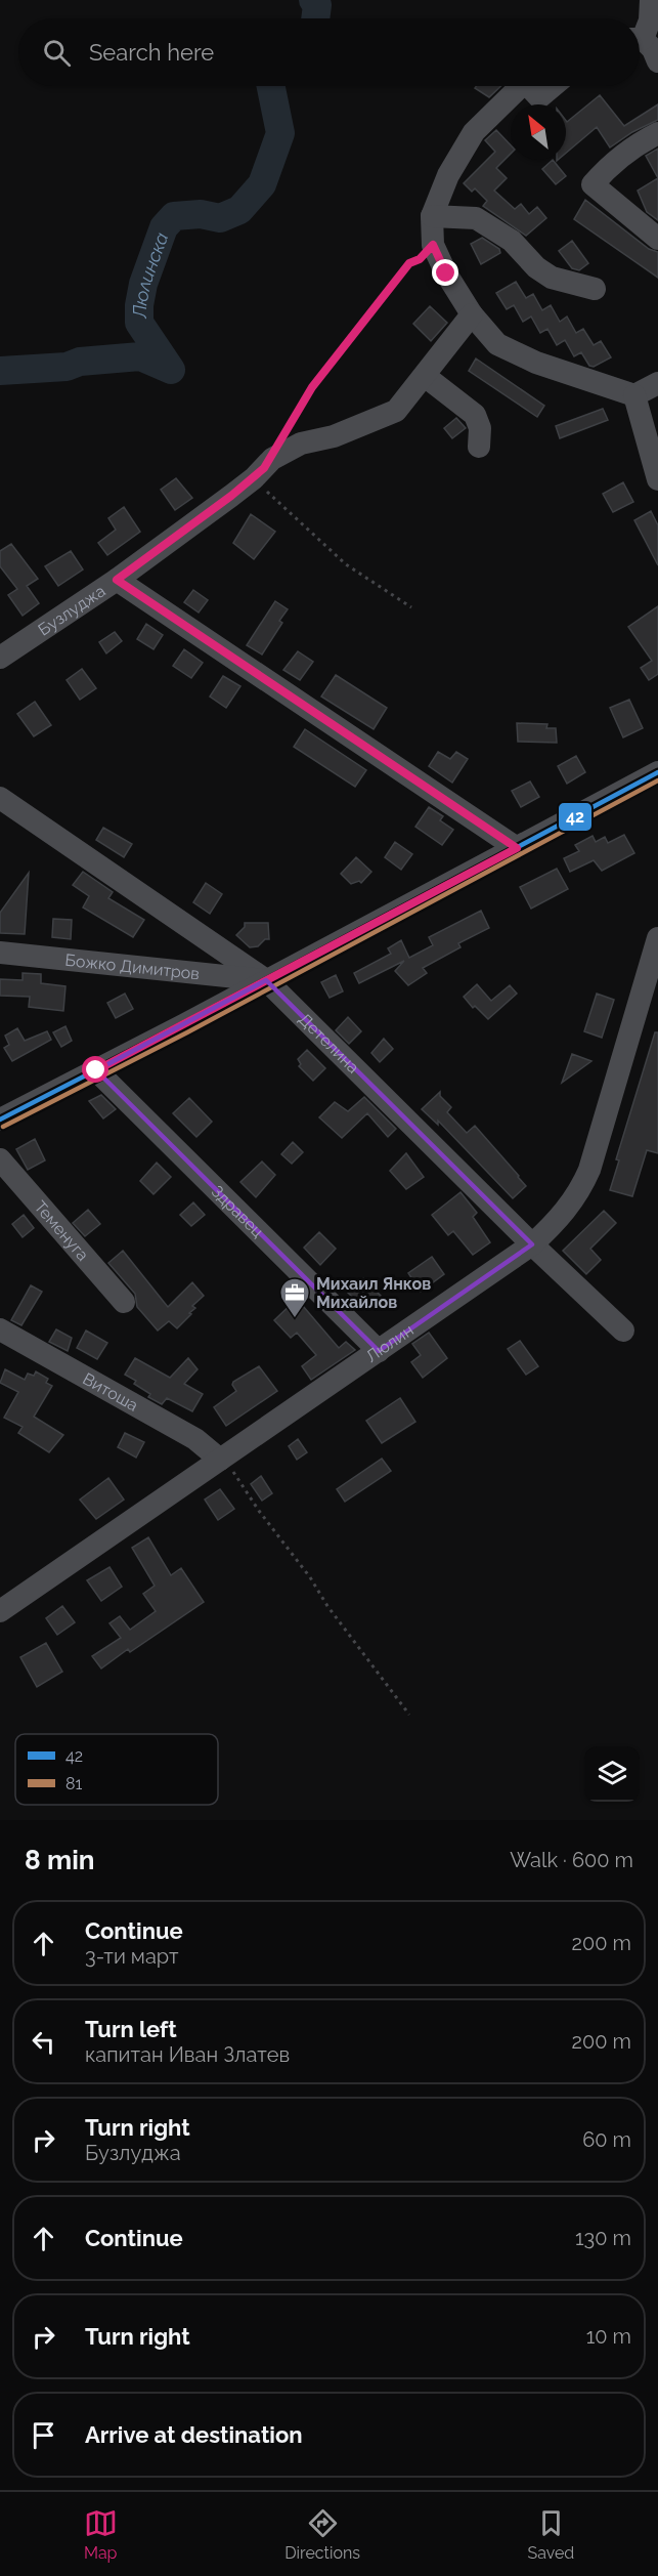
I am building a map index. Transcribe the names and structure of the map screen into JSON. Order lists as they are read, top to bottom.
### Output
{
  "streets": {
    "street": [
      "Бузлуджа",
      "Божко Димитров",
      "Детелина",
      "Здравец",
      "Теменуга",
      "Люлин",
      "Витоша"
    ]
  },
  "crossings": [
    ["Божко Димитров", "Детелина"],
    ["Детелина", "Люлин"],
    ["Здравец", "Люлин"],
    ["Люлин", "Витоша"]
  ],
  "water": ["Люлинска"],
  "places": {
    "office": ["Михаил Янков Михайлов"]
  },
  "lines": ["transit line 42", "transit line 81"],
  "legend": ["42", "81"],
  "north": "top left",
  "page": {
    "search": "Search here",
    "heading": ["8 min", "Walk · 600 m"],
    "list": [
      ["Continue", "3-ти март", "200 m"],
      ["Turn left", "капитан Иван Златев", "200 m"],
      ["Turn right", "Бузлуджа", "60 m"],
      ["Continue", "130 m"],
      ["Turn right", "10 m"],
      "Arrive at destination"
    ],
    "nav": ["Map", "Directions", "Saved"]
  }
}
